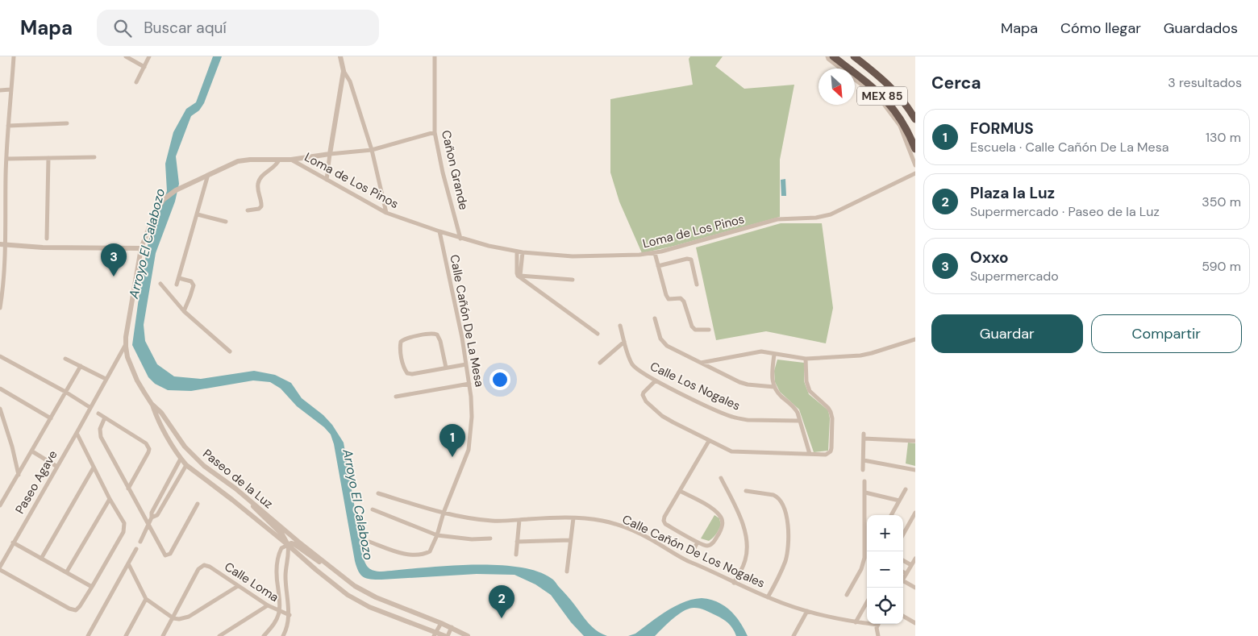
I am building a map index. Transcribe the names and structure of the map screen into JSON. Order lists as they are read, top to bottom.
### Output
{
  "streets": {
    "highway": ["MEX 85"],
    "street": [
      "Cañon Grande",
      "Loma de Los Pinos",
      "Calle Cañón De La Mesa",
      "Calle Los Nogales",
      "Paseo de la Luz",
      "Paseo Agave",
      "Calle Cañón De Los Nogales",
      "Calle Loma"
    ]
  },
  "crossings": [
    ["Cañon Grande", "Loma de Los Pinos"],
    ["Loma de Los Pinos", "Calle Cañón De La Mesa"],
    ["Calle Cañón De La Mesa", "Calle Cañón De Los Nogales"]
  ],
  "water": ["Arroyo El Calabozo"],
  "north": "bottom right",
  "page": {
    "header": "Mapa",
    "search": "Buscar aquí",
    "nav": ["Mapa", "Cómo llegar", "Guardados"],
    "heading": ["Cerca", "3 resultados"],
    "list": [
      {
        "mark": "1",
        "name": "FORMUS",
        "note": "Escuela · Calle Cañón De La Mesa",
        "value": "130 m"
      },
      {
        "mark": "2",
        "name": "Plaza la Luz",
        "note": "Supermercado · Paseo de la Luz",
        "value": "350 m"
      },
      {
        "mark": "3",
        "name": "Oxxo",
        "note": "Supermercado",
        "value": "590 m"
      }
    ],
    "pins": ["3", "1", "2"],
    "buttons": ["Guardar", "Compartir"],
    "map_buttons": ["+", "−"]
  }
}
